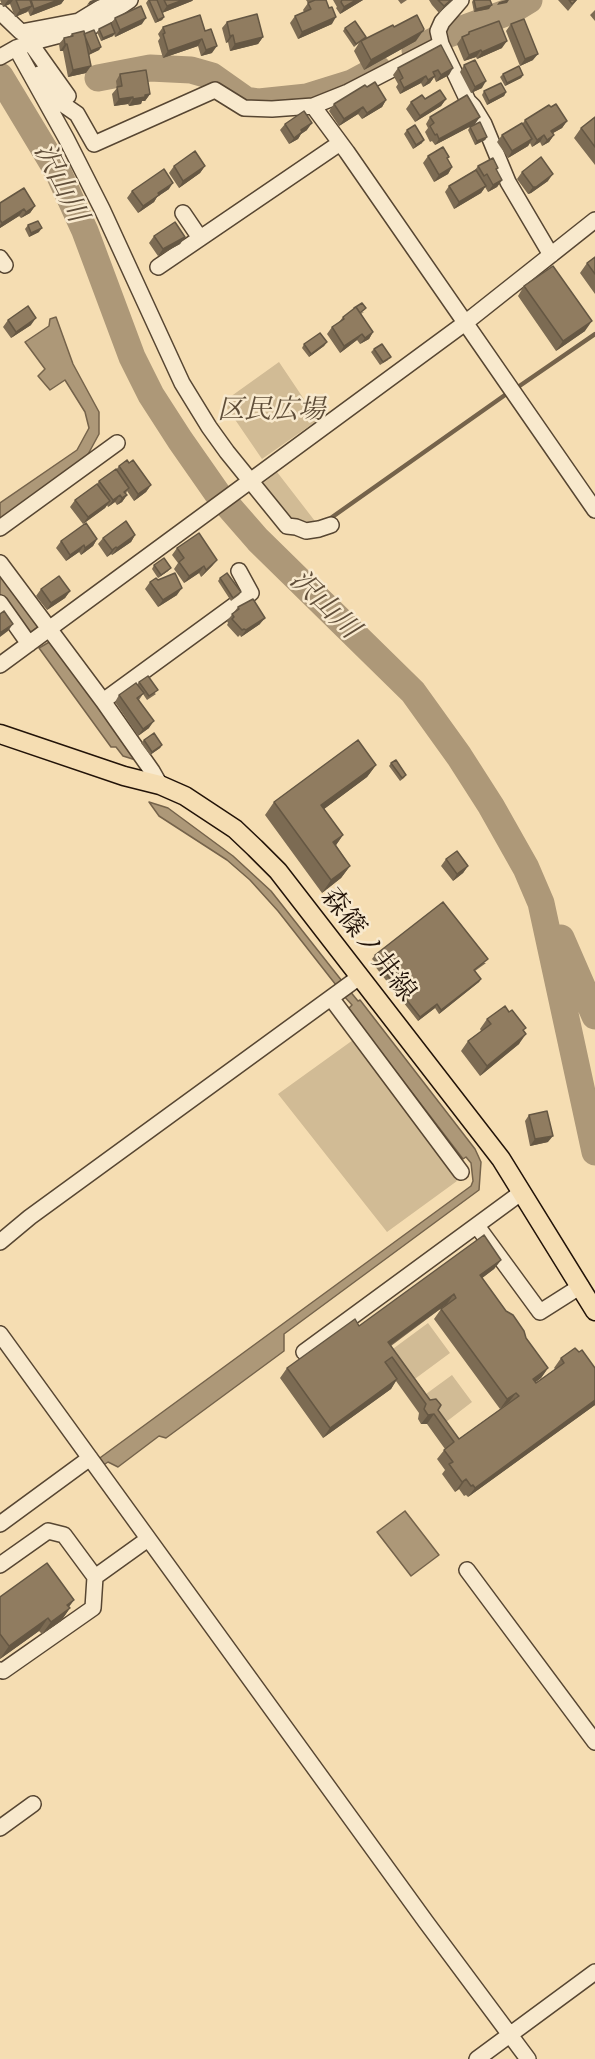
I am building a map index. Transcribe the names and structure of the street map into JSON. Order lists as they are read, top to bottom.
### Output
{
  "streets": {
    "main road": ["森篠ノ井線"]
  },
  "water": ["沢山川"],
  "parks": ["区民広場"]
}
